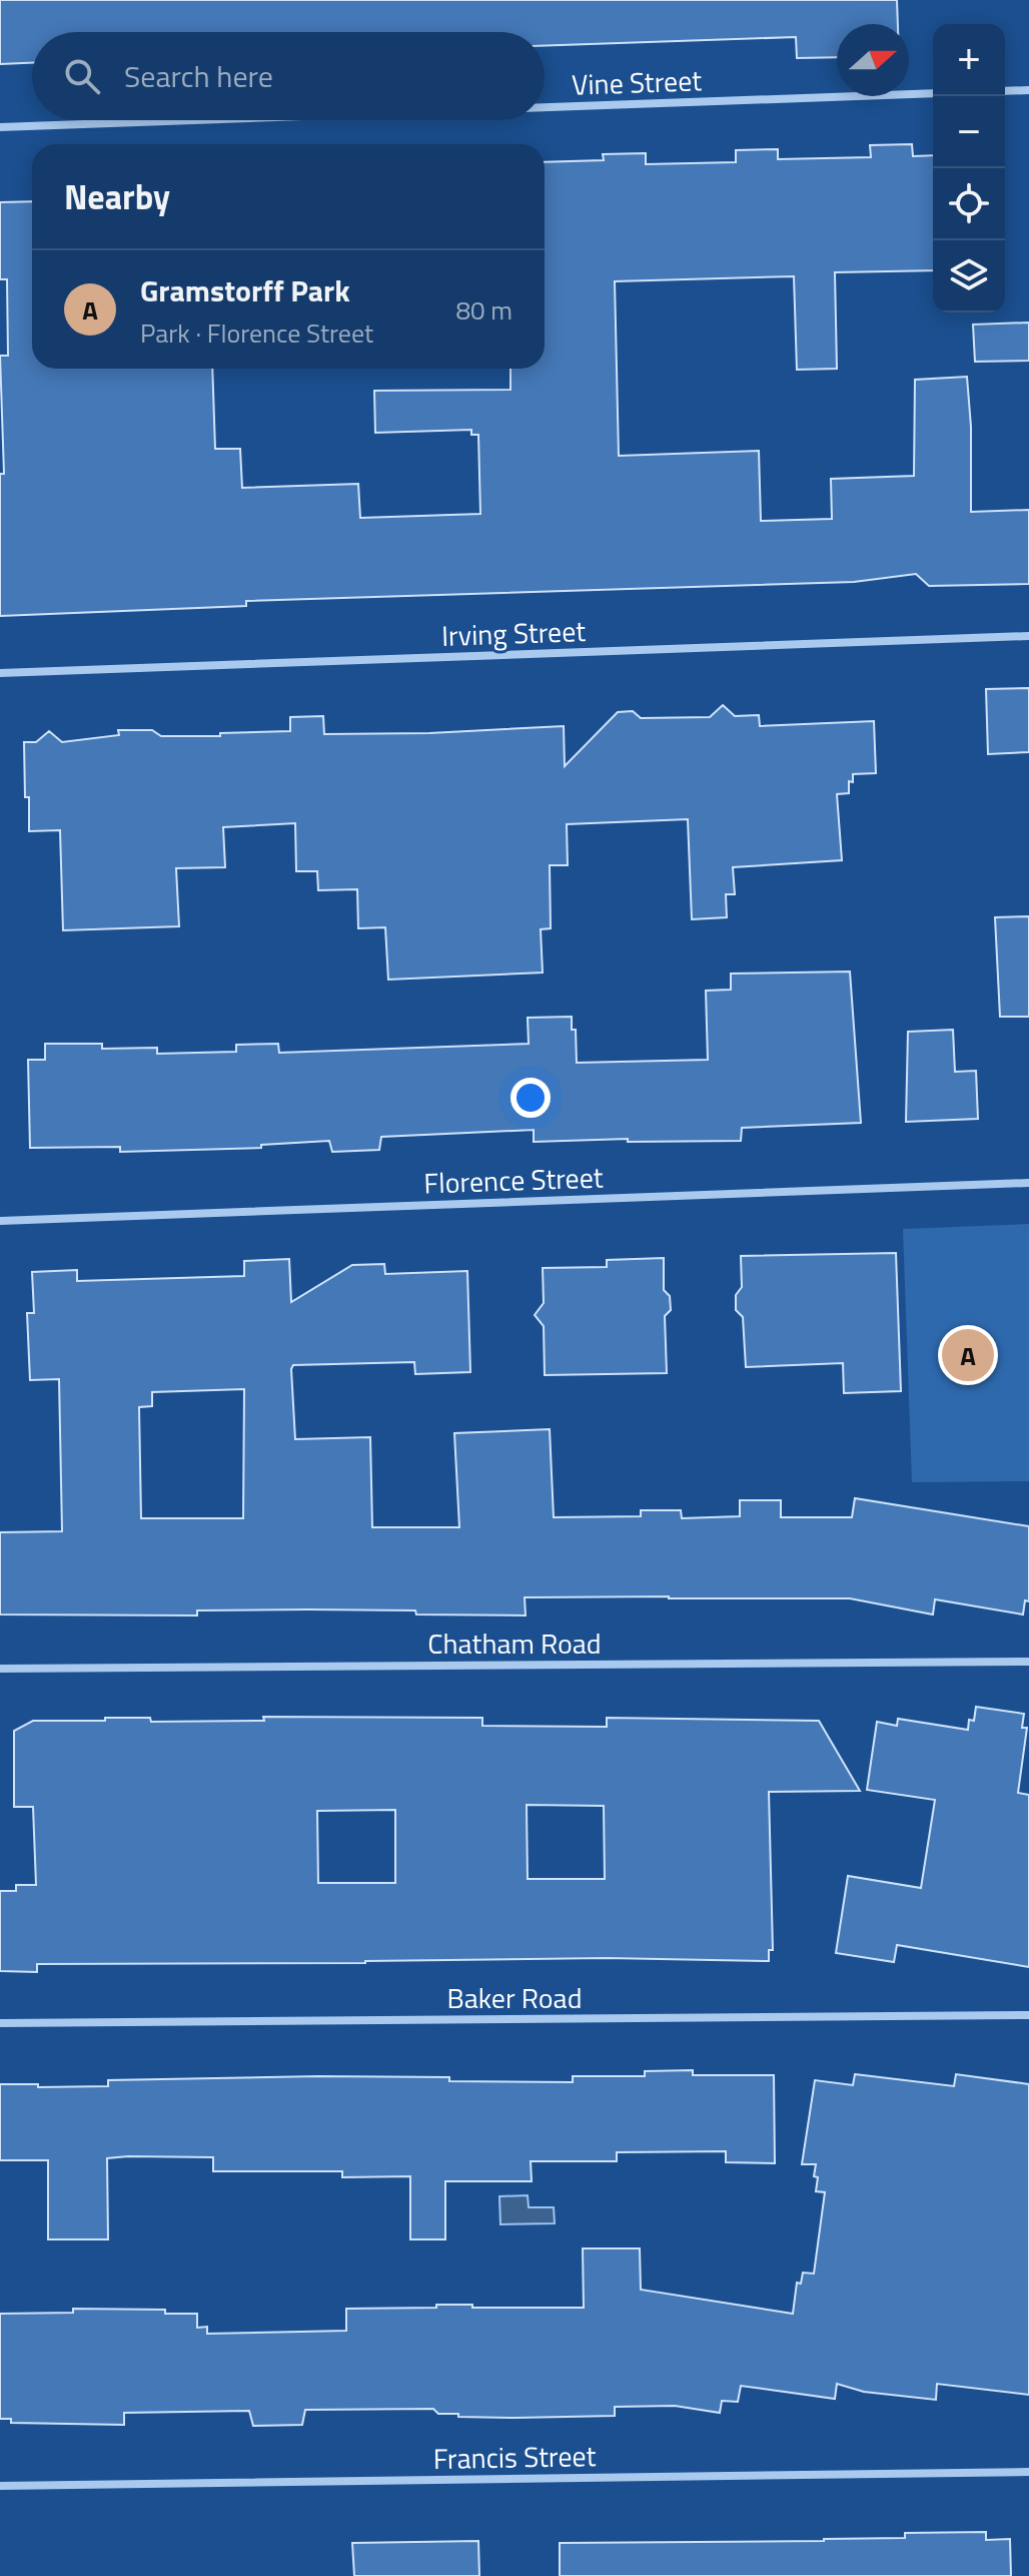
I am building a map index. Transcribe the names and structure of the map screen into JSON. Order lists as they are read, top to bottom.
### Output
{
  "streets": {
    "street": [
      "Vine Street",
      "Irving Street",
      "Florence Street",
      "Chatham Road",
      "Baker Road",
      "Francis Street"
    ]
  },
  "north": "right",
  "page": {
    "map_buttons": ["+", "−"],
    "search": "Search here",
    "heading": "Nearby",
    "list": [
      {
        "mark": "A",
        "name": "Gramstorff Park",
        "note": "Park · Florence Street",
        "value": "80 m"
      }
    ],
    "pins": "A"
  }
}
